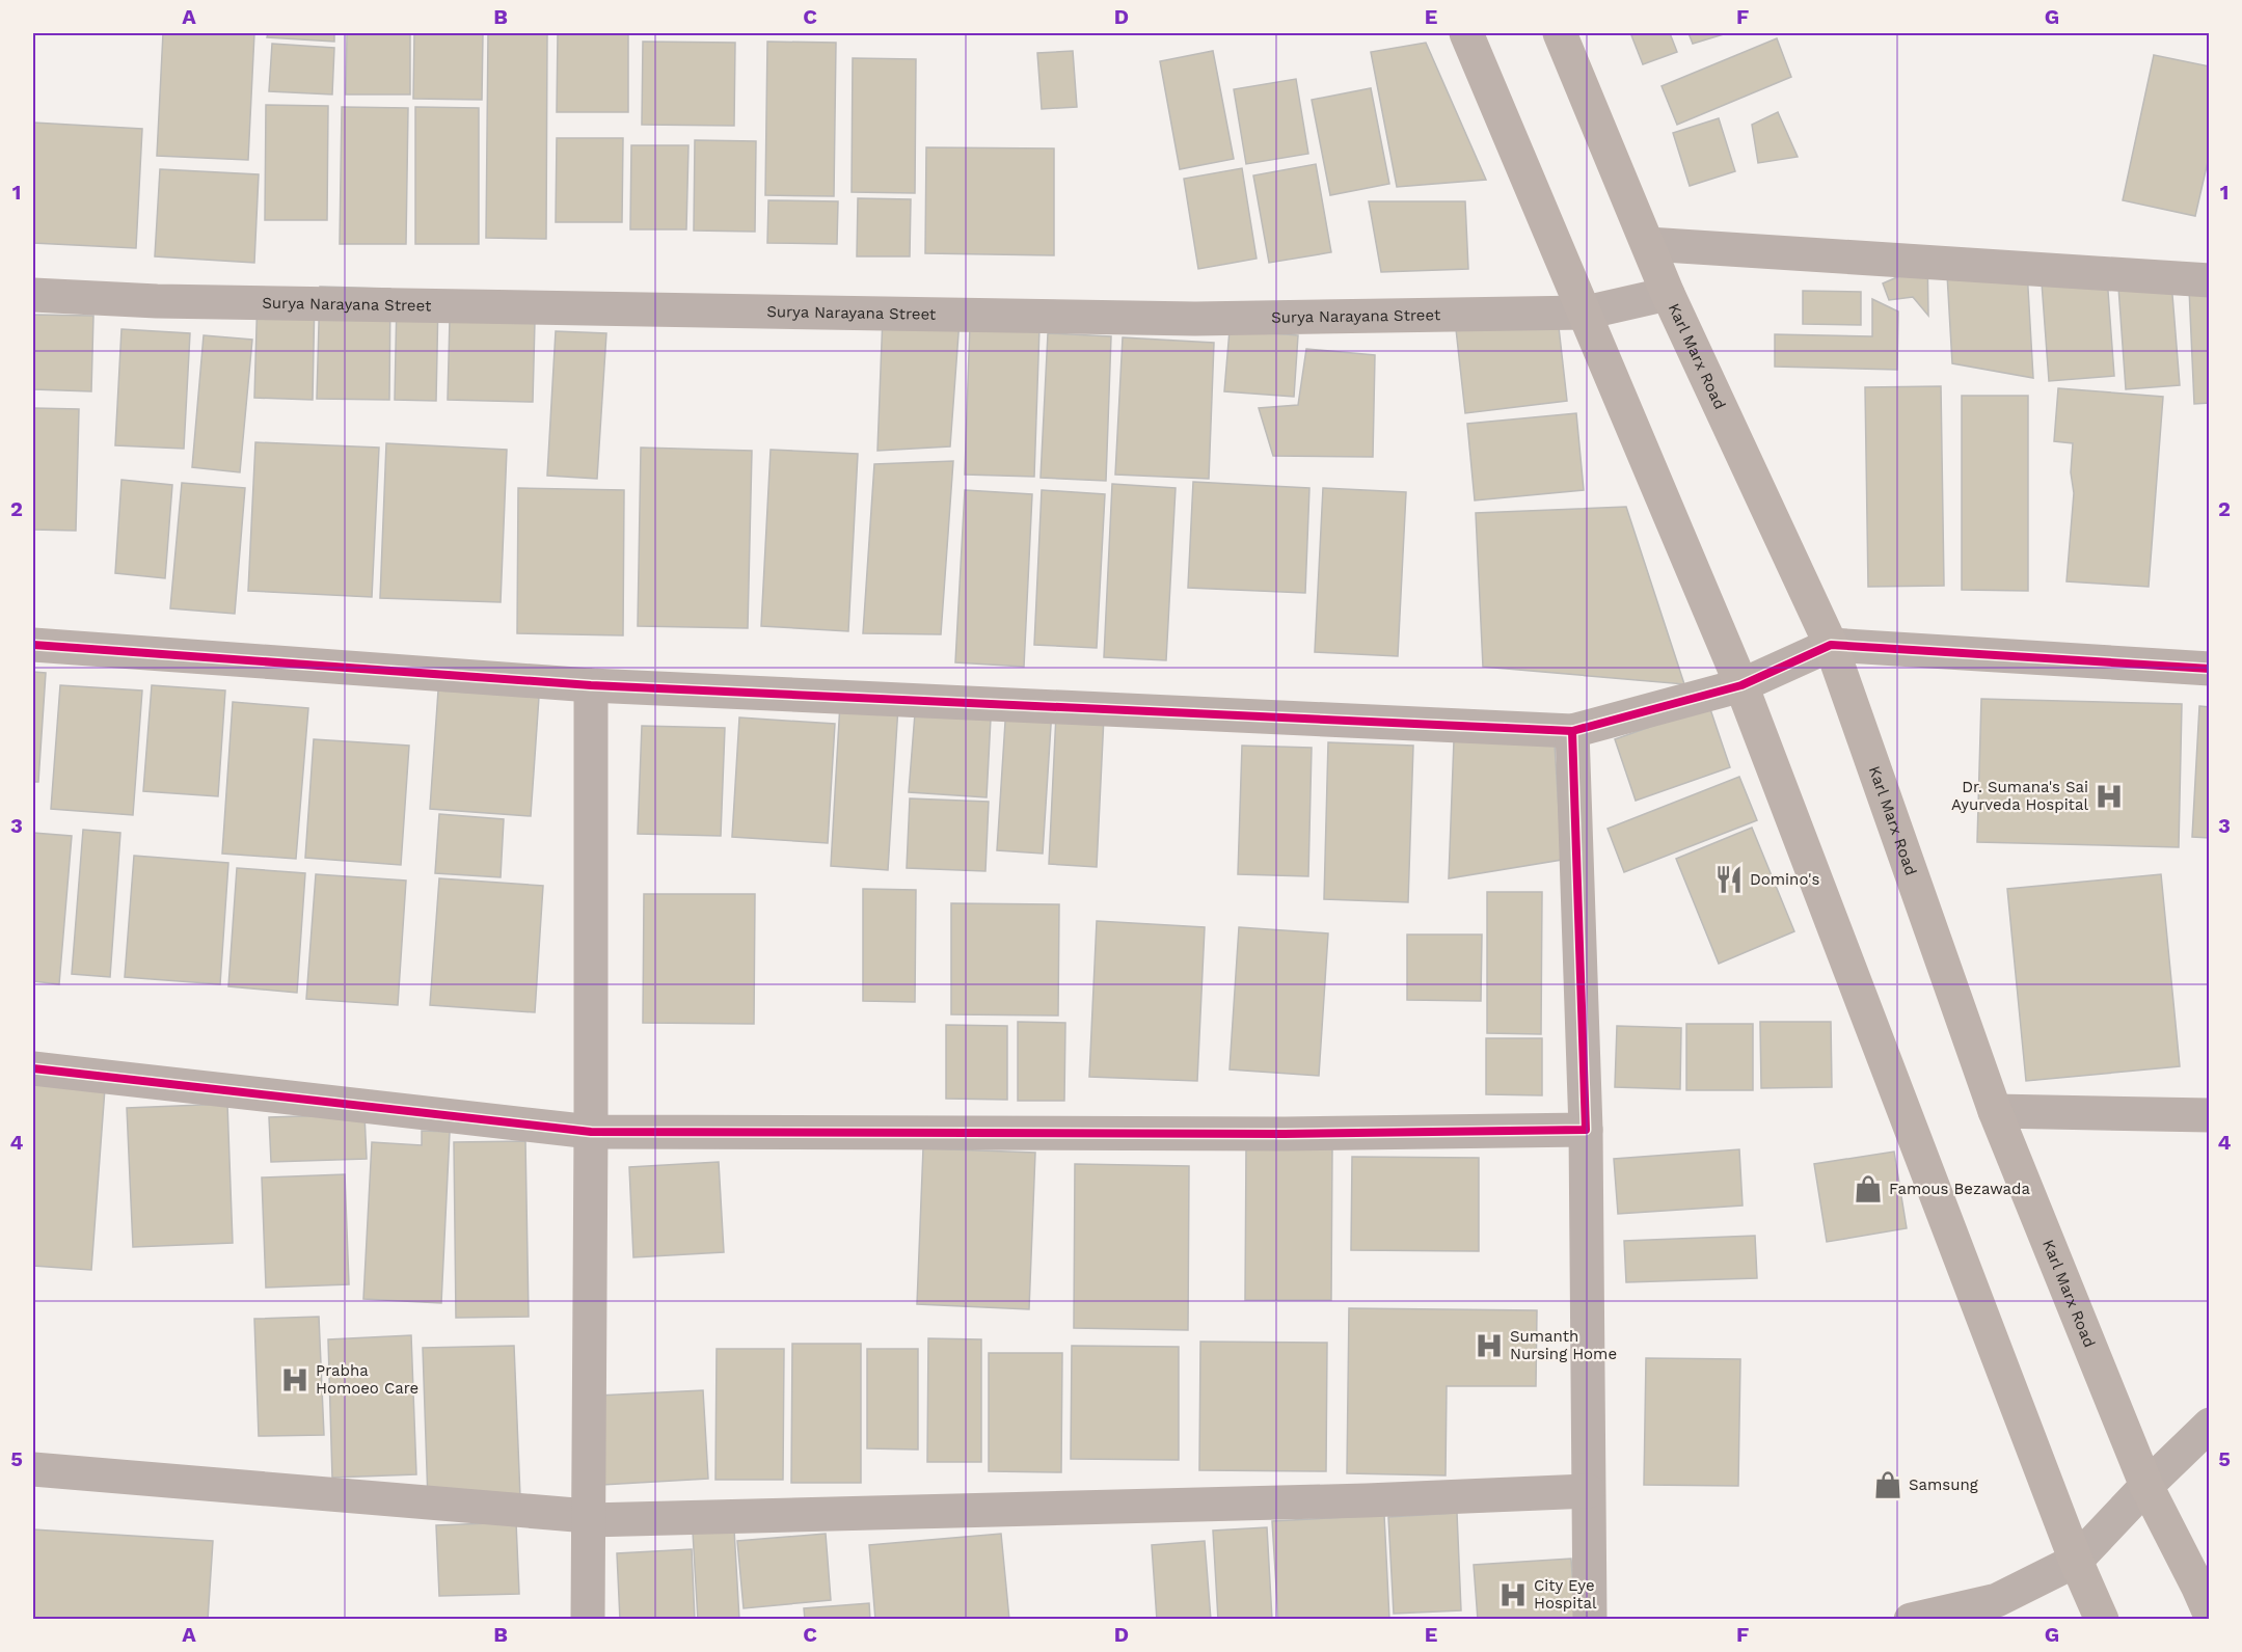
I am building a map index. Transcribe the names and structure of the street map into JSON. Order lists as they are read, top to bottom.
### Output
{
  "streets": {
    "main road": ["Karl Marx Road"],
    "street": ["Surya Narayana Street"]
  },
  "crossings": [
    ["Surya Narayana Street", "Karl Marx Road"]
  ],
  "places": {
    "hospital": [
      "Dr. Sumana's Sai Ayurveda Hospital",
      "Sumanth Nursing Home",
      "Prabha Homoeo Care",
      "City Eye Hospital"
    ],
    "restaurant": ["Domino's"],
    "shop": ["Famous Bezawada", "Samsung"]
  },
  "grid": {
    "columns": [
      "A",
      "B",
      "C",
      "D",
      "E",
      "F",
      "G"
    ],
    "rows": [
      "1",
      "2",
      "3",
      "4",
      "5"
    ]
  }
}
